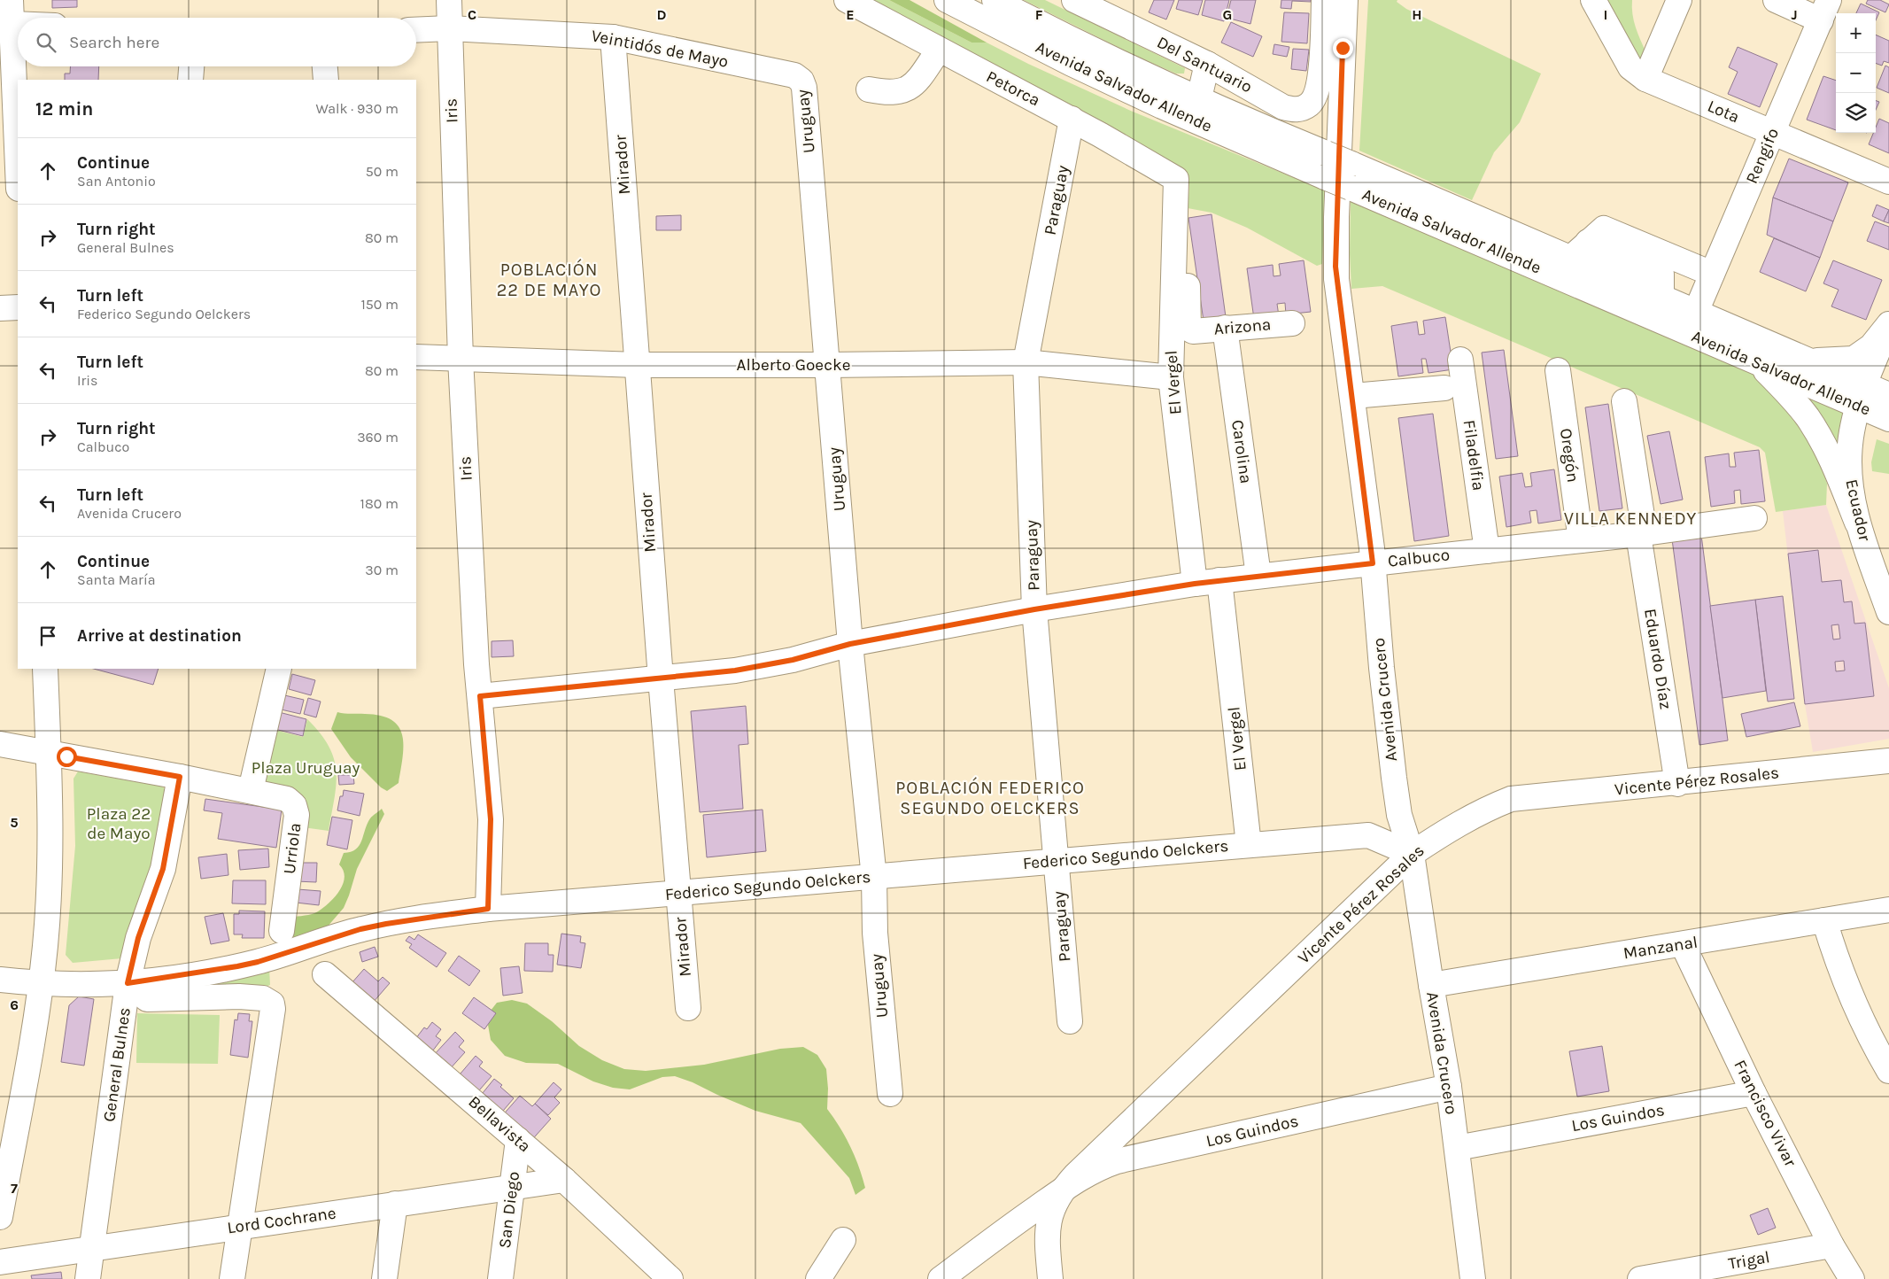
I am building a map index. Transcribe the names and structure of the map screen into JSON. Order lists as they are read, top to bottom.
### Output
{
  "streets": {
    "main road": [
      "Veintidós de Mayo",
      "Del Santuario",
      "Avenida Salvador Allende",
      "Petorca",
      "Iris",
      "Lota",
      "Uruguay",
      "Rengifo",
      "Mirador",
      "Paraguay",
      "Arizona",
      "Alberto Goecke",
      "El Vergel",
      "Carolina",
      "Filadelfia",
      "Oregón",
      "Ecuador",
      "Calbuco",
      "Eduardo Díaz",
      "Avenida Crucero",
      "Vicente Pérez Rosales",
      "Urriola",
      "Federico Segundo Oelckers",
      "Manzanal",
      "General Bulnes",
      "Francisco Vivar",
      "Los Guindos",
      "Bellavista",
      "San Diego",
      "Lord Cochrane",
      "Trigal"
    ]
  },
  "crossings": [
    ["Veintidós de Mayo", "Iris"],
    ["Veintidós de Mayo", "Uruguay"],
    ["Veintidós de Mayo", "Mirador"],
    ["Avenida Salvador Allende", "Rengifo"],
    ["Avenida Salvador Allende", "Ecuador"],
    ["Petorca", "Paraguay"],
    ["Petorca", "El Vergel"],
    ["Iris", "Alberto Goecke"],
    ["Iris", "Calbuco"],
    ["Iris", "Federico Segundo Oelckers"],
    ["Lota", "Rengifo"],
    ["Uruguay", "Alberto Goecke"],
    ["Uruguay", "Calbuco"],
    ["Uruguay", "Federico Segundo Oelckers"],
    ["Mirador", "Alberto Goecke"],
    ["Mirador", "Calbuco"],
    ["Mirador", "Federico Segundo Oelckers"],
    ["Paraguay", "Alberto Goecke"],
    ["Paraguay", "Calbuco"],
    ["Paraguay", "Federico Segundo Oelckers"],
    ["Arizona", "Carolina"],
    ["Alberto Goecke", "El Vergel"],
    ["El Vergel", "Calbuco"],
    ["El Vergel", "Federico Segundo Oelckers"],
    ["Carolina", "Calbuco"],
    ["Filadelfia", "Calbuco"],
    ["Oregón", "Calbuco"],
    ["Calbuco", "Eduardo Díaz"],
    ["Calbuco", "Avenida Crucero"],
    ["Eduardo Díaz", "Vicente Pérez Rosales"],
    ["Avenida Crucero", "Vicente Pérez Rosales"],
    ["Avenida Crucero", "Federico Segundo Oelckers"],
    ["Avenida Crucero", "Manzanal"],
    ["Avenida Crucero", "Los Guindos"],
    ["Vicente Pérez Rosales", "Federico Segundo Oelckers"],
    ["Vicente Pérez Rosales", "Los Guindos"],
    ["Urriola", "General Bulnes"],
    ["Federico Segundo Oelckers", "General Bulnes"],
    ["Manzanal", "Francisco Vivar"],
    ["General Bulnes", "Lord Cochrane"],
    ["Francisco Vivar", "Los Guindos"],
    ["Francisco Vivar", "Trigal"],
    ["Bellavista", "San Diego"],
    ["Bellavista", "Lord Cochrane"],
    ["San Diego", "Lord Cochrane"]
  ],
  "districts": ["POBLACIÓN 22 DE MAYO", "VILLA KENNEDY", "POBLACIÓN FEDERICO SEGUNDO OELCKERS"],
  "parks": ["Plaza Uruguay", "Plaza 22 de Mayo"],
  "page": {
    "map_buttons": ["+", "−"],
    "search": "Search here",
    "heading": ["12 min", "Walk · 930 m"],
    "list": [
      ["Continue", "San Antonio", "50 m"],
      ["Turn right", "General Bulnes", "80 m"],
      ["Turn left", "Federico Segundo Oelckers", "150 m"],
      ["Turn left", "Iris", "80 m"],
      ["Turn right", "Calbuco", "360 m"],
      ["Turn left", "Avenida Crucero", "180 m"],
      ["Continue", "Santa María", "30 m"],
      "Arrive at destination"
    ]
  },
  "grid": {
    "columns": [
      "C",
      "D",
      "E",
      "F",
      "G",
      "H",
      "I",
      "J"
    ],
    "rows": ["5", "6", "7"]
  }
}
